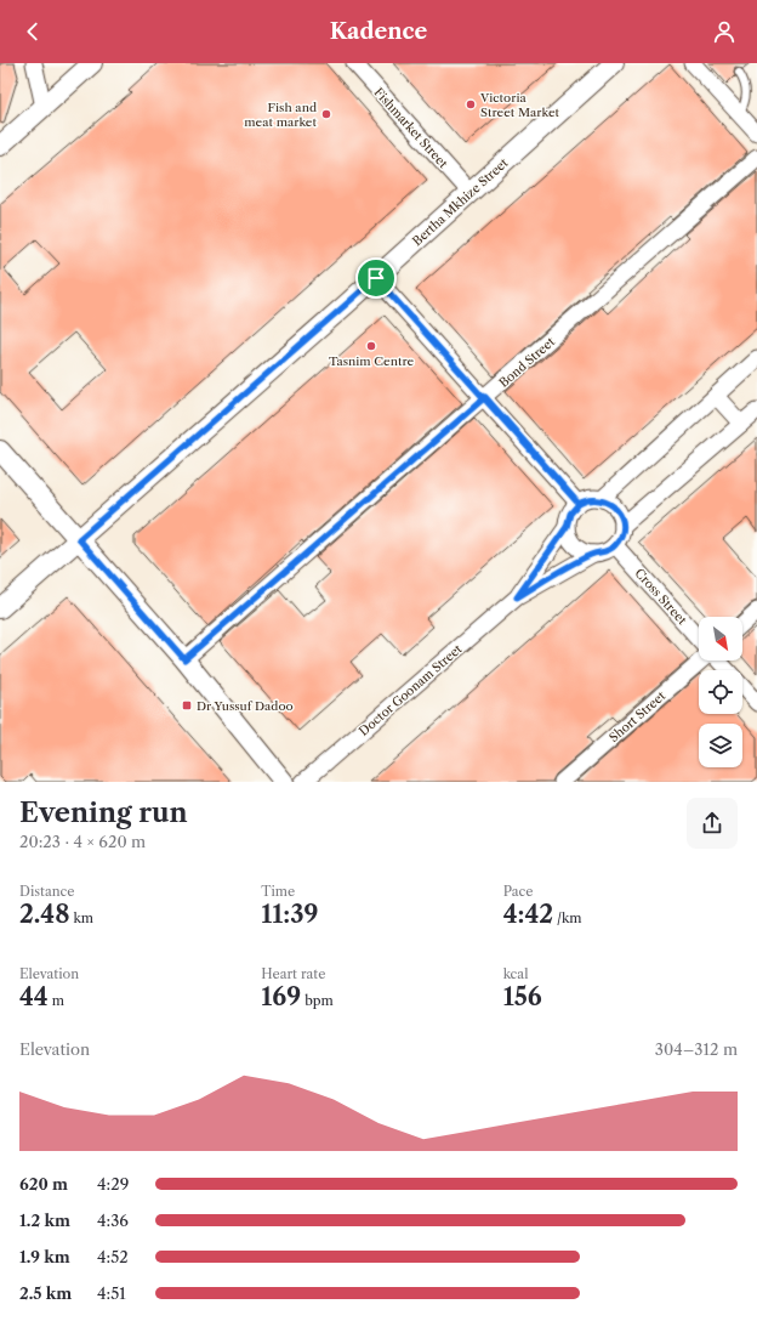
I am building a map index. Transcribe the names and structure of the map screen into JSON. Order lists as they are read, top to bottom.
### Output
{
  "streets": {
    "street": [
      "Fishmarket Street",
      "Bertha Mkhize Street",
      "Bond Street",
      "Cross Street",
      "Doctor Goonam Street",
      "Short Street"
    ]
  },
  "crossings": [
    ["Fishmarket Street", "Bertha Mkhize Street"]
  ],
  "places": {
    "other": ["Victoria Street Market", "Fish and meat market", "Tasnim Centre"],
    "transit": ["Dr Yussuf Dadoo"]
  },
  "north": "bottom right",
  "page": {
    "header": "Kadence",
    "heading": ["Evening run", "20:23 · 4 × 620 m"],
    "stats": [
      ["Distance", "2.48 km"],
      ["Time", "11:39"],
      ["Pace", "4:42 /km"],
      ["Elevation", "44 m"],
      ["Heart rate", "169 bpm"],
      ["kcal", "156"]
    ],
    "chart": ["Elevation", "304–312 m"],
    "list": [
      {
        "name": "620 m",
        "note": "4:29"
      },
      {
        "name": "1.2 km",
        "note": "4:36"
      },
      {
        "name": "1.9 km",
        "note": "4:52"
      },
      {
        "name": "2.5 km",
        "note": "4:51"
      }
    ]
  }
}
